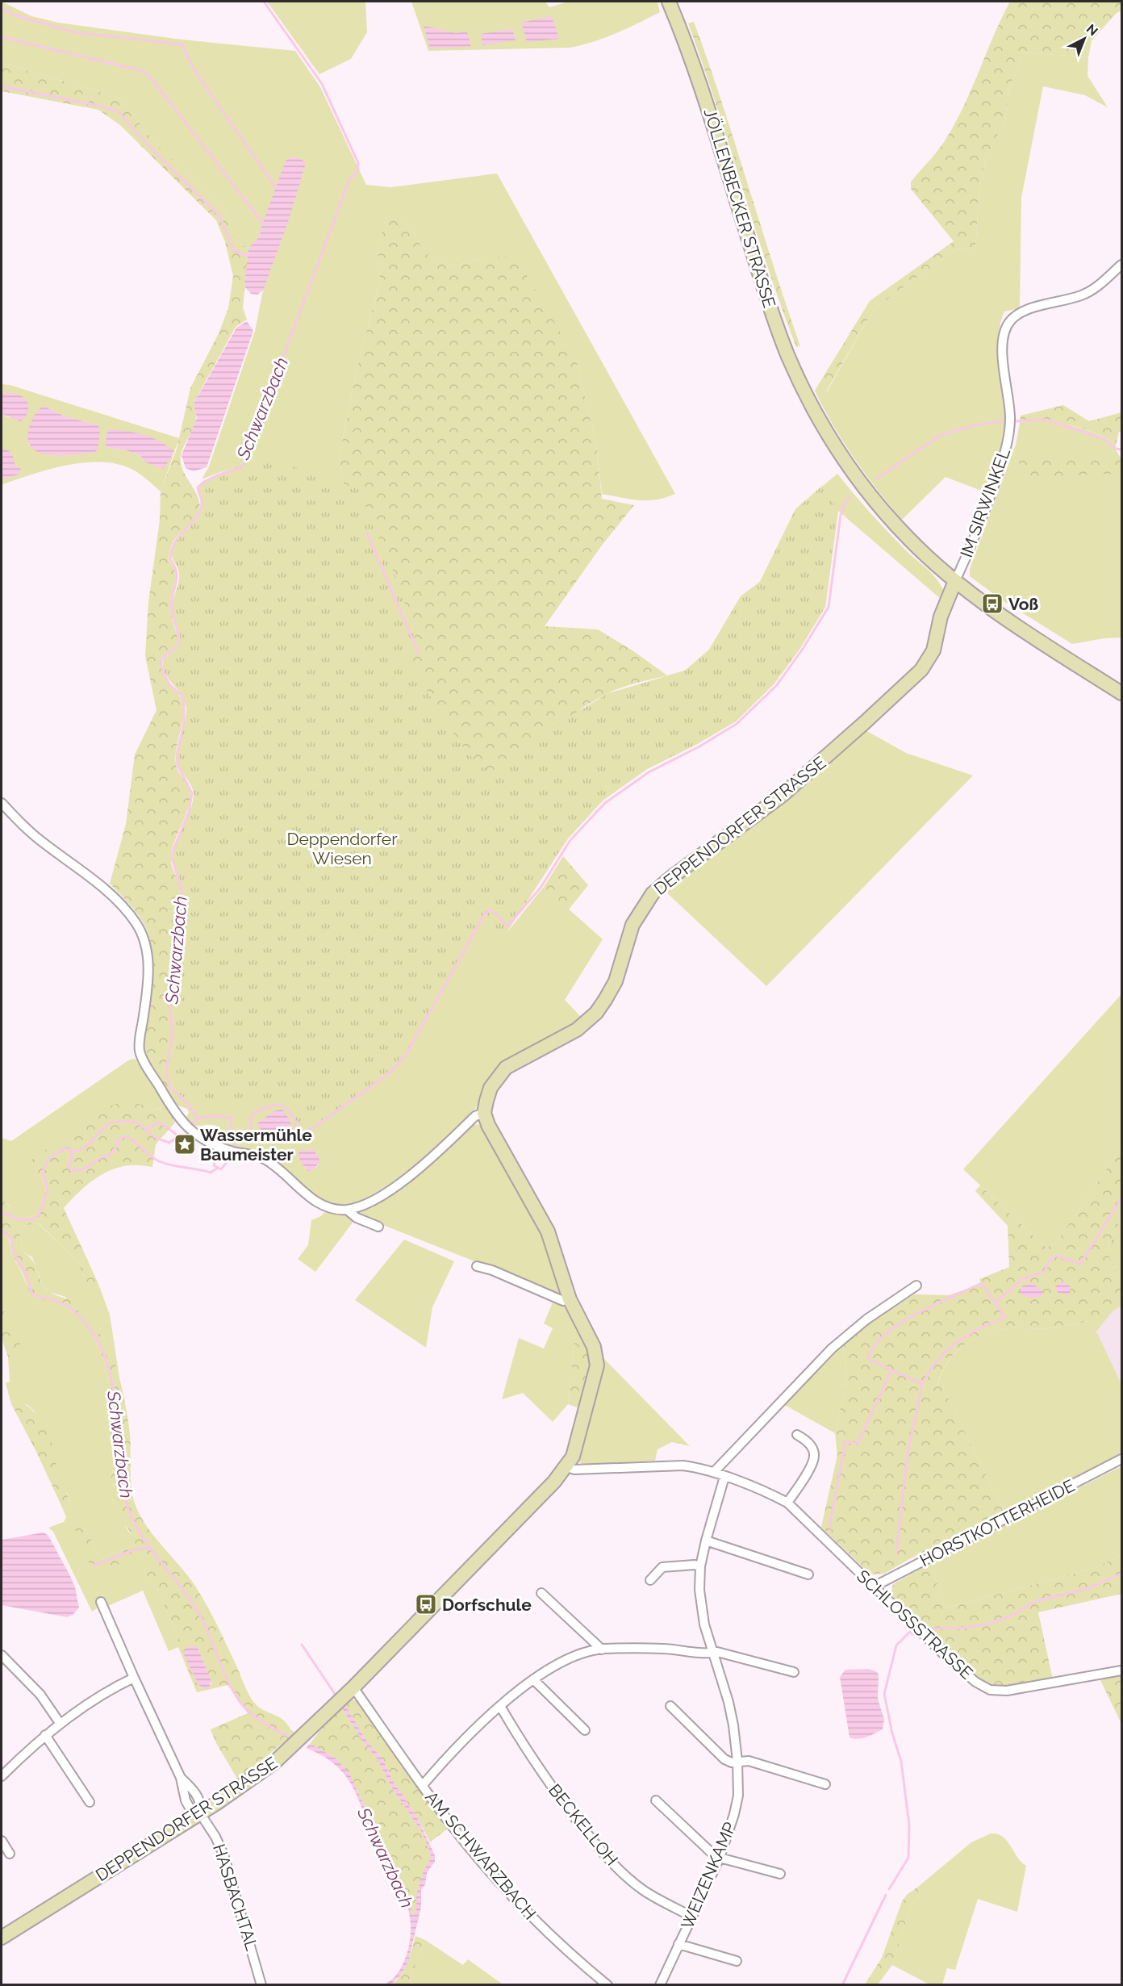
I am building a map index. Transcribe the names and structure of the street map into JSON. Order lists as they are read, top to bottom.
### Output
{
  "streets": {
    "street": [
      "JÖLLENBECKER STRASSE",
      "IM SIRWINKEL",
      "DEPPENDORFER STRASSE",
      "HORSTKOTTERHEIDE",
      "SCHLOSSSTRASSE",
      "BECKELLOH",
      "AM SCHWARZBACH",
      "WEIZENKAMP",
      "HASBACHTAL"
    ]
  },
  "crossings": [
    ["JÖLLENBECKER STRASSE", "IM SIRWINKEL"],
    ["JÖLLENBECKER STRASSE", "DEPPENDORFER STRASSE"],
    ["IM SIRWINKEL", "DEPPENDORFER STRASSE"],
    ["DEPPENDORFER STRASSE", "SCHLOSSSTRASSE"],
    ["DEPPENDORFER STRASSE", "AM SCHWARZBACH"],
    ["DEPPENDORFER STRASSE", "HASBACHTAL"],
    ["HORSTKOTTERHEIDE", "SCHLOSSSTRASSE"],
    ["SCHLOSSSTRASSE", "WEIZENKAMP"],
    ["BECKELLOH", "WEIZENKAMP"]
  ],
  "water": ["Schwarzbach"],
  "parks": ["Deppendorfer Wiesen"],
  "places": {
    "bus stop": ["Voß", "Dorfschule"],
    "place": ["Wassermühle Baumeister"]
  },
  "north": "top right"
}
